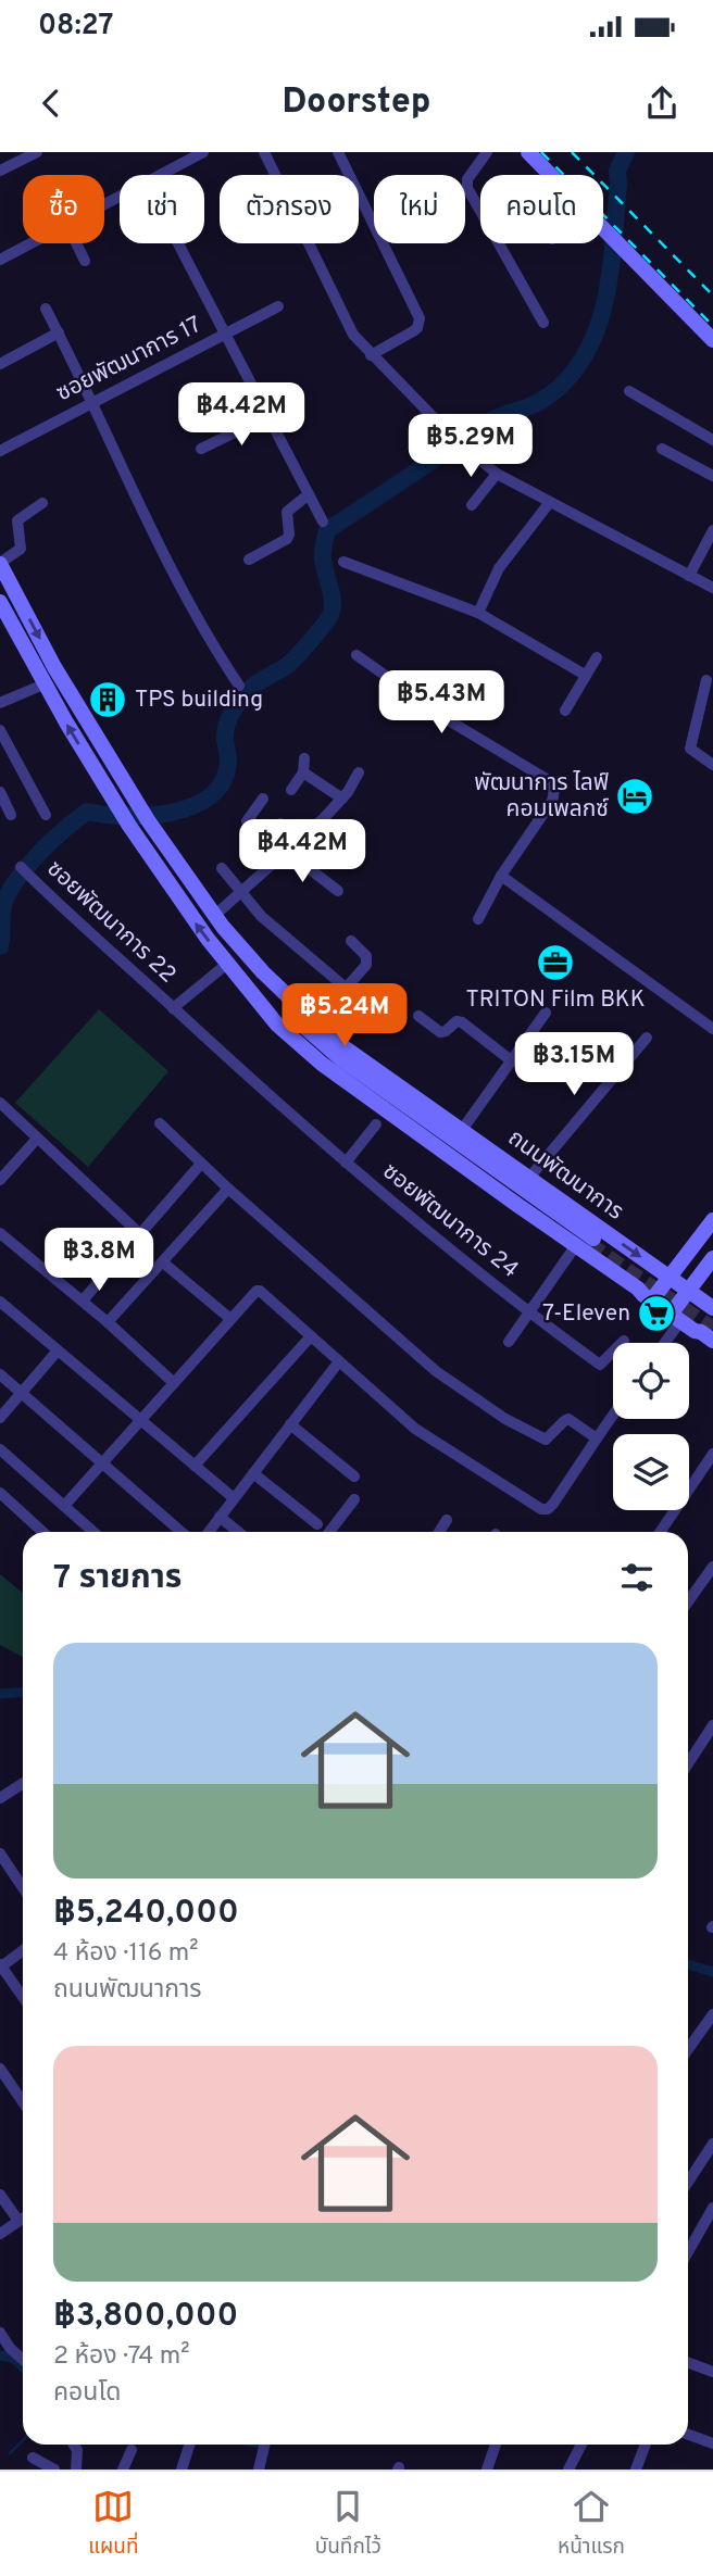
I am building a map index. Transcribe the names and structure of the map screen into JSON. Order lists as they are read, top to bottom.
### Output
{
  "streets": {
    "main road": ["ถนนพัฒนาการ"],
    "street": ["ซอยพัฒนาการ 17", "ซอยพัฒนาการ 22", "ซอยพัฒนาการ 24"]
  },
  "crossings": [
    ["ซอยพัฒนาการ 22", "ถนนพัฒนาการ"],
    ["ซอยพัฒนาการ 22", "ซอยพัฒนาการ 24"],
    ["ถนนพัฒนาการ", "ซอยพัฒนาการ 24"]
  ],
  "places": {
    "building": ["TPS building"],
    "hotel": ["พัฒนาการ ไลฟ์ คอมเพลกซ์"],
    "office": ["TRITON Film BKK"],
    "supermarket": ["7-Eleven"]
  },
  "page": {
    "status": "08:27",
    "header": "Doorstep",
    "chip": [
      "ซื้อ",
      "เช่า",
      "ตัวกรอง",
      "ใหม่",
      "คอนโด"
    ],
    "price": [
      "฿4.42M",
      "฿5.29M",
      "฿5.43M",
      "฿4.42M",
      "฿5.24M",
      "฿3.15M",
      "฿3.8M"
    ],
    "heading": "7 รายการ",
    "list": [
      {
        "name": "฿5,240,000",
        "note": "4 ห้อง · 116 m² · ถนนพัฒนาการ"
      },
      {
        "name": "฿3,800,000",
        "note": "2 ห้อง · 74 m² · คอนโด"
      }
    ],
    "tabs": ["แผนที่", "บันทึกไว้", "หน้าแรก"]
  }
}
